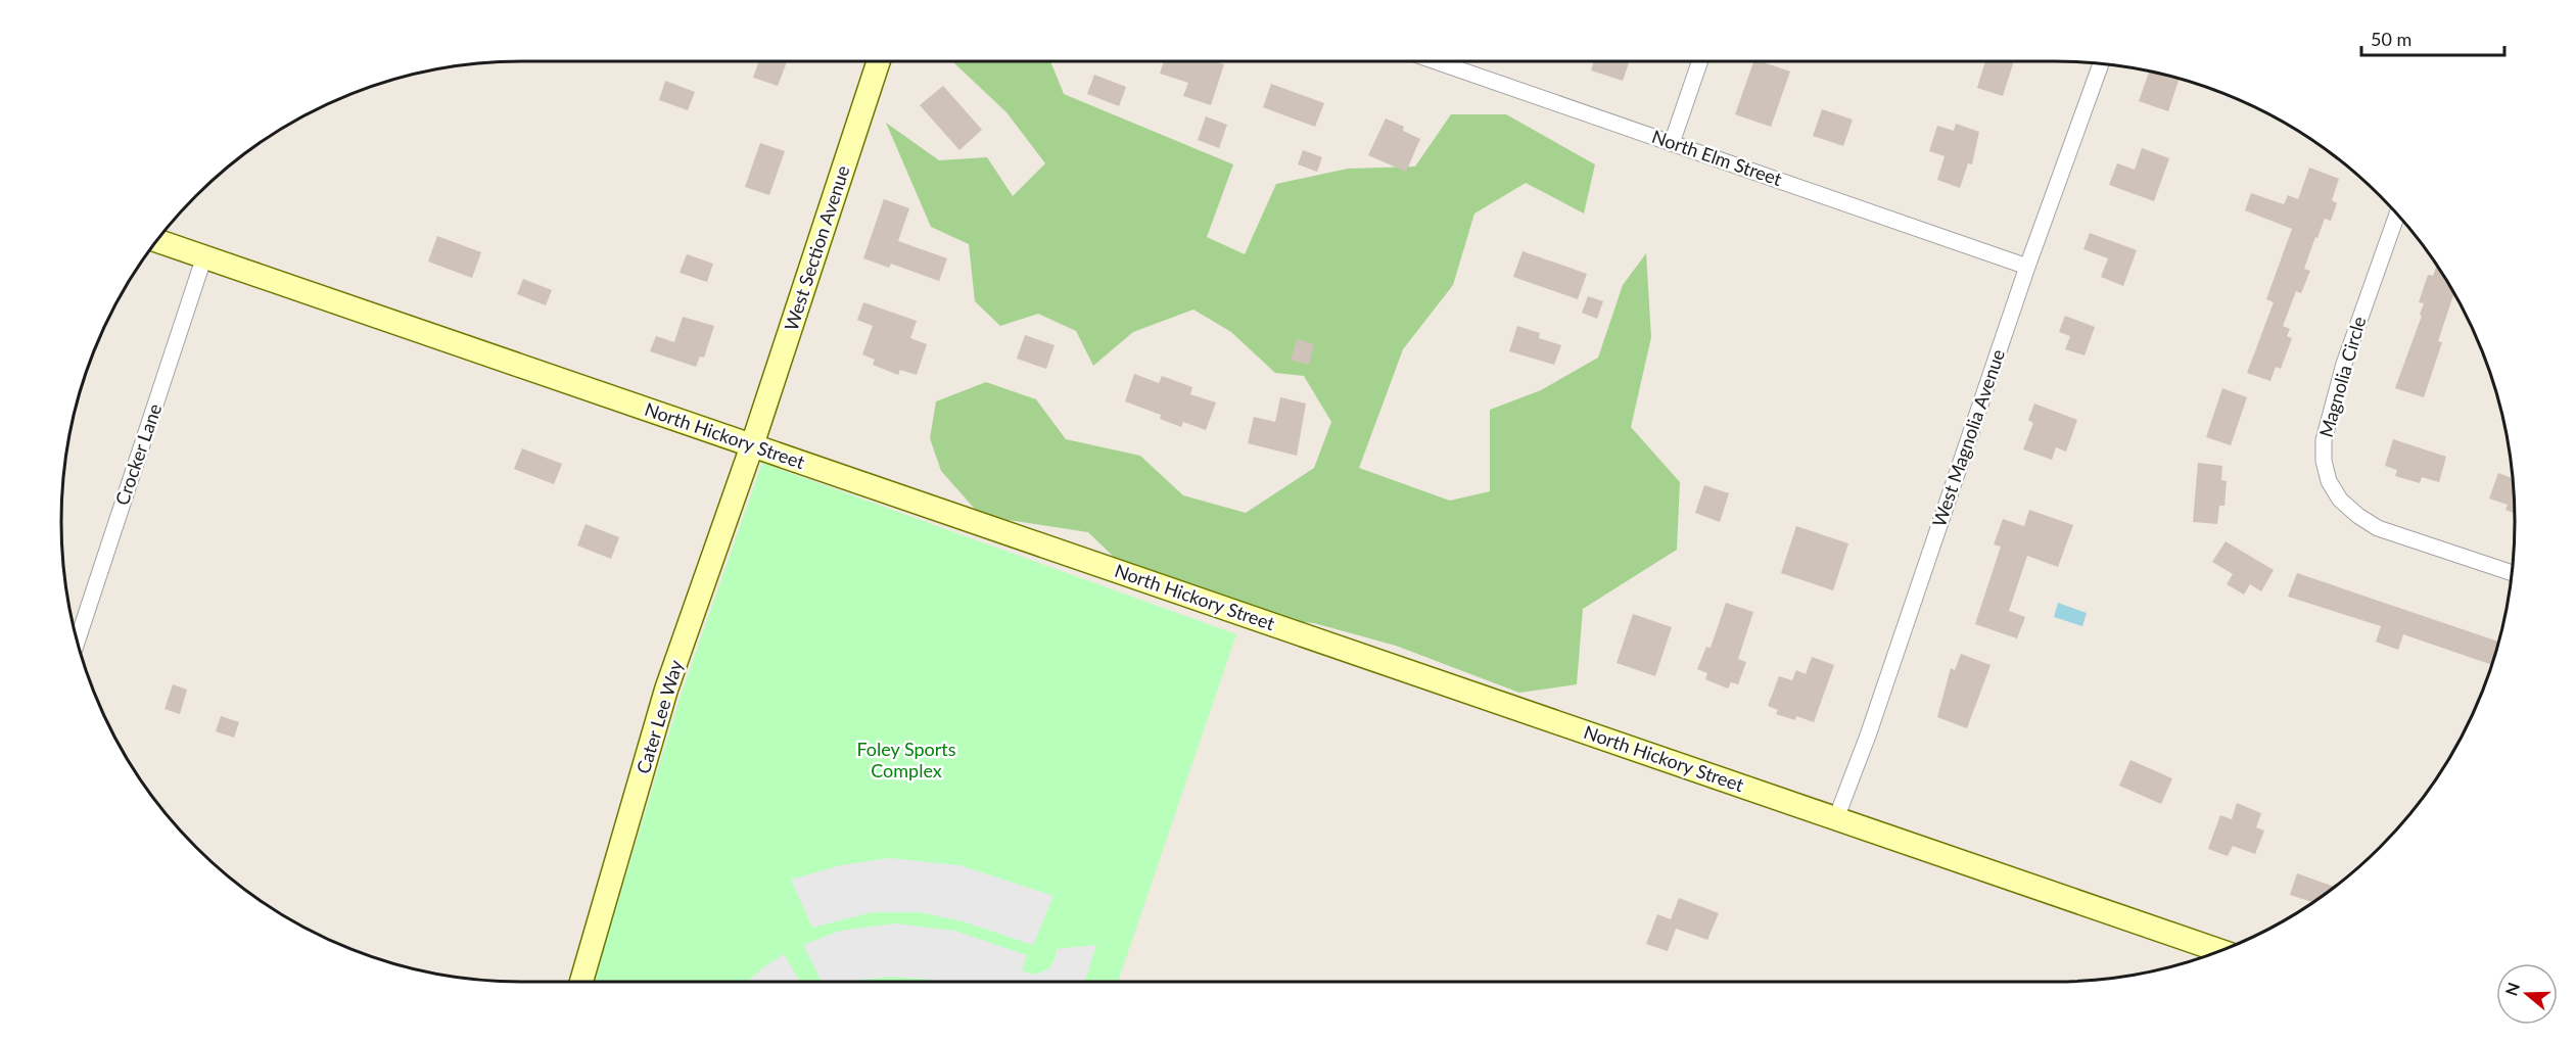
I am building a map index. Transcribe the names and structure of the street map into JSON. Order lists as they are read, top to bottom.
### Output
{
  "streets": {
    "street": [
      "North Elm Street",
      "West Section Avenue",
      "Magnolia Circle",
      "North Hickory Street",
      "West Magnolia Avenue",
      "Crocker Lane",
      "Cater Lee Way"
    ]
  },
  "crossings": [
    ["North Elm Street", "West Magnolia Avenue"],
    ["West Section Avenue", "North Hickory Street"],
    ["West Section Avenue", "Cater Lee Way"],
    ["North Hickory Street", "West Magnolia Avenue"],
    ["North Hickory Street", "Crocker Lane"],
    ["North Hickory Street", "Cater Lee Way"]
  ],
  "parks": ["Foley Sports Complex"],
  "scale_bar": "50 m",
  "north": "left"
}
